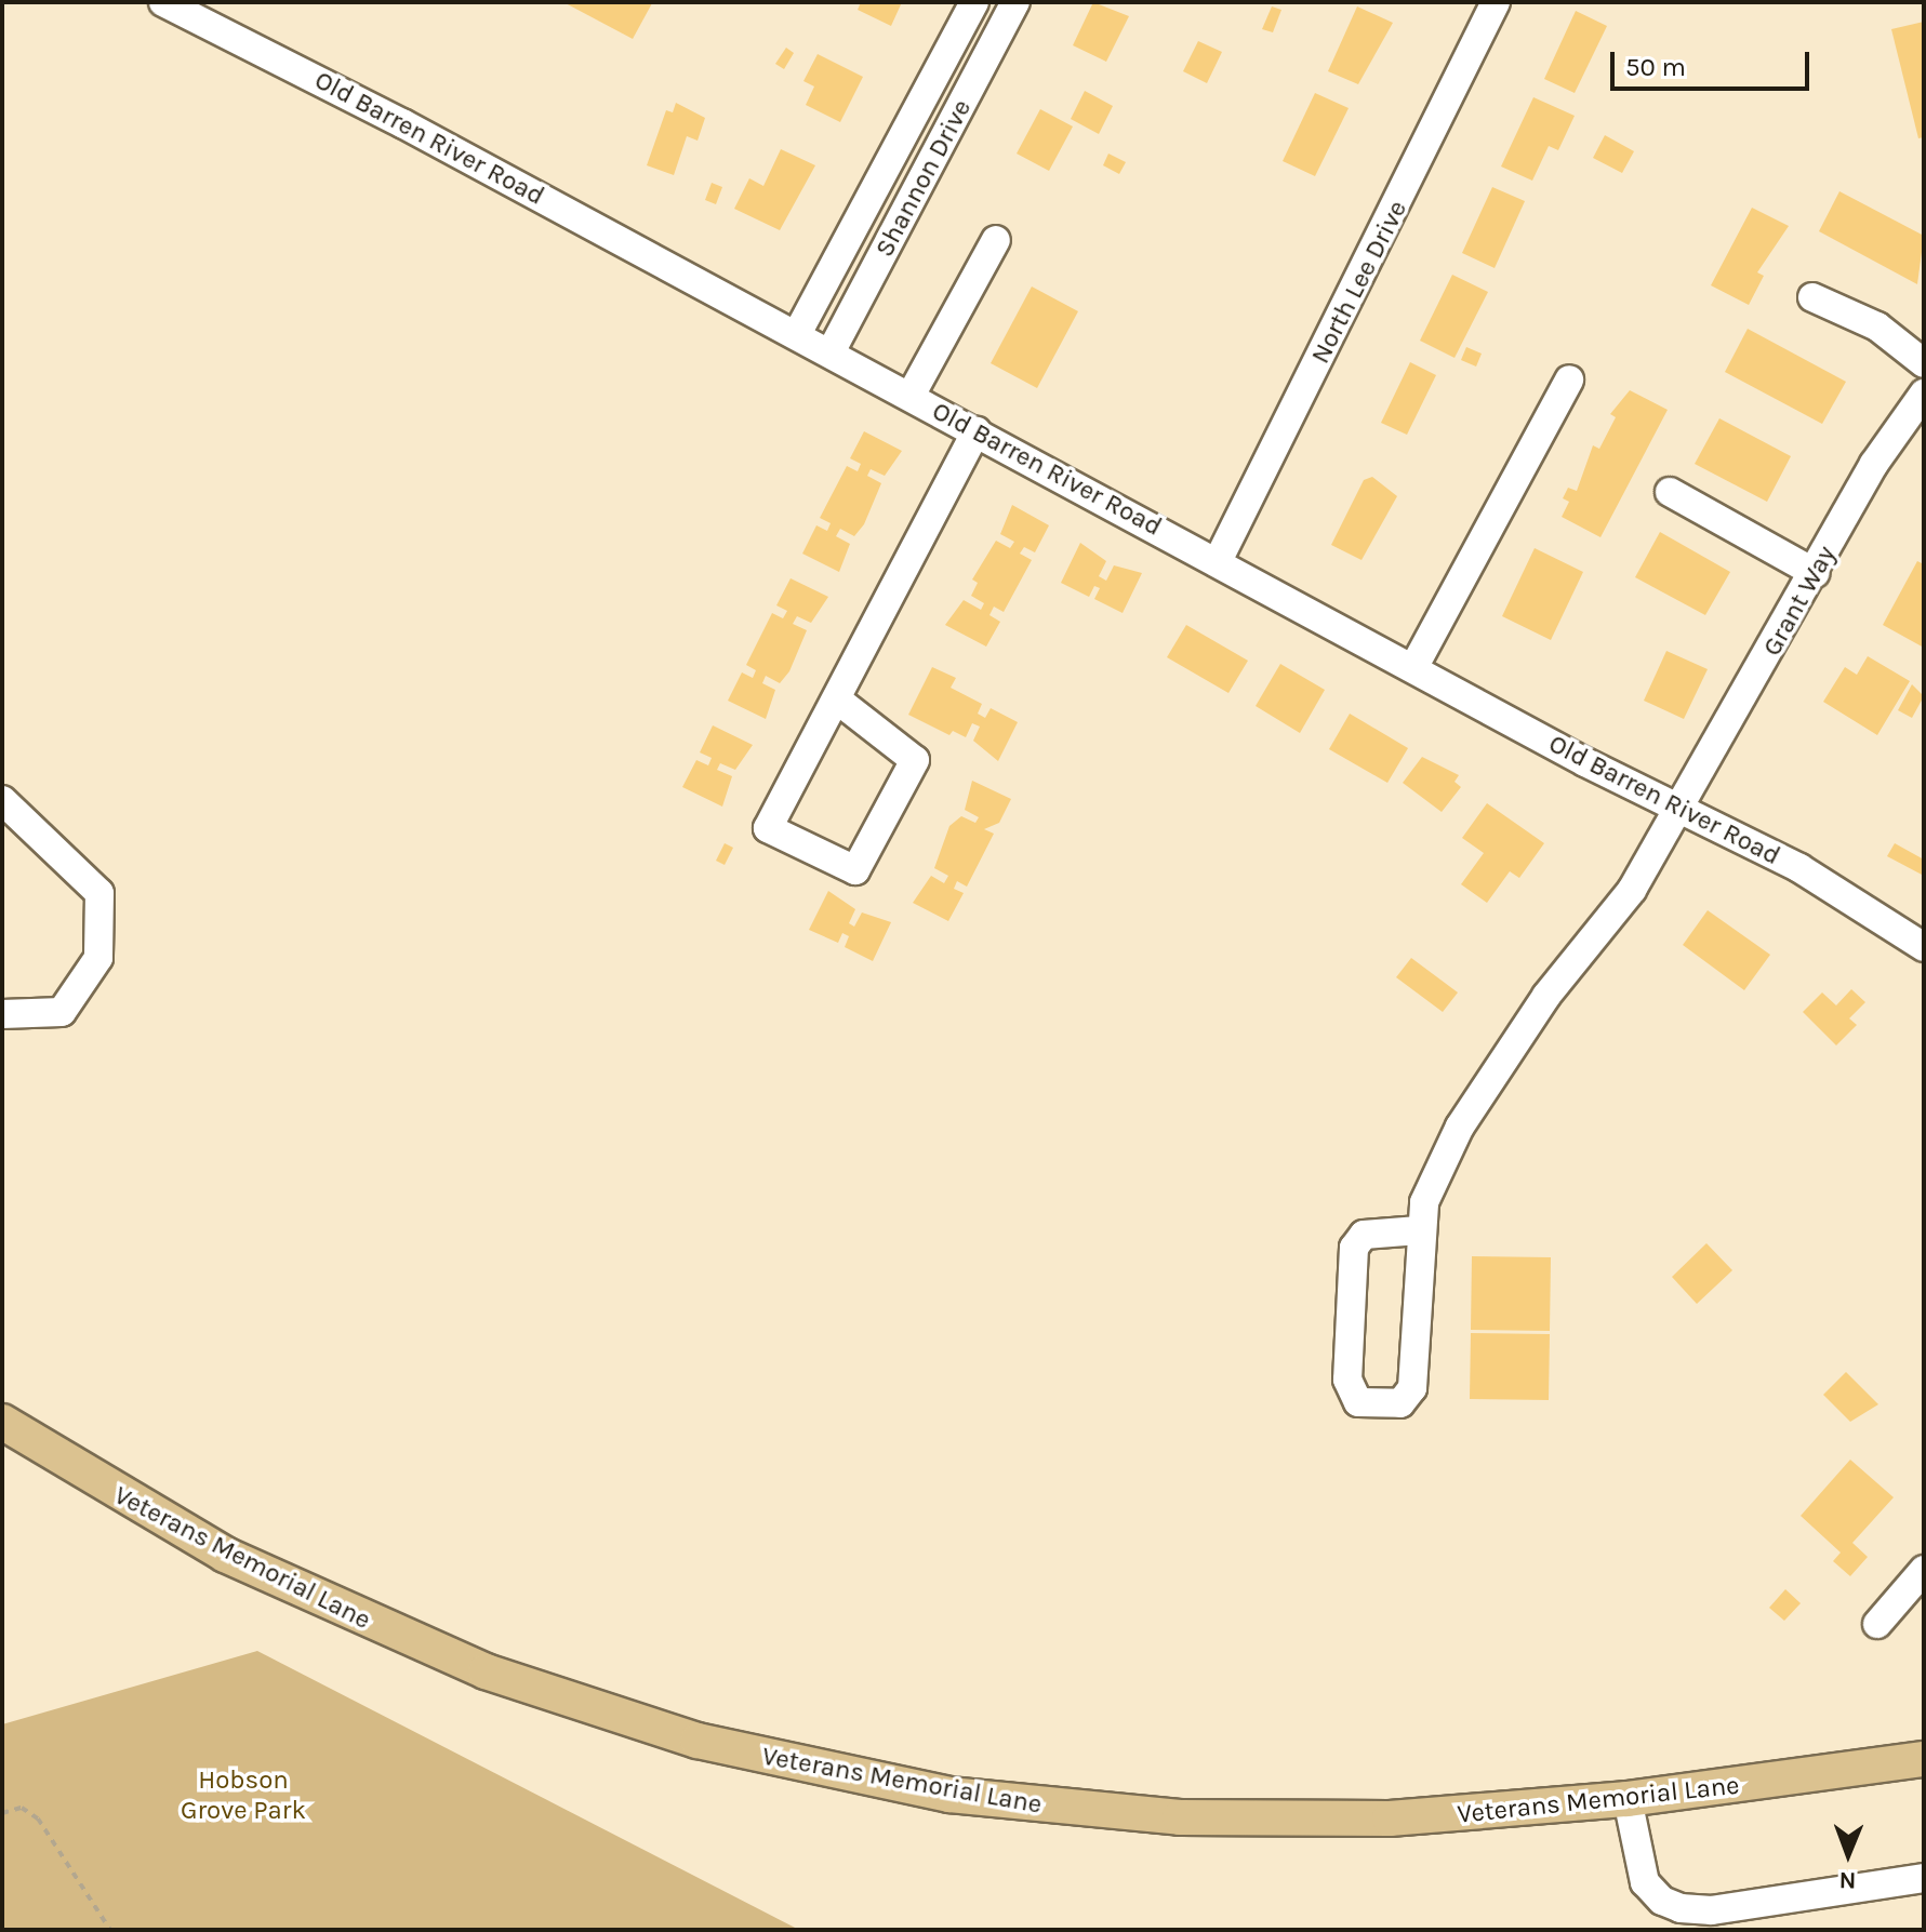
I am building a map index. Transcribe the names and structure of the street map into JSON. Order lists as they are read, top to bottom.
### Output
{
  "streets": {
    "main road": ["Veterans Memorial Lane"],
    "street": [
      "Old Barren River Road",
      "Shannon Drive",
      "North Lee Drive",
      "Grant Way"
    ]
  },
  "crossings": [
    ["Old Barren River Road", "Shannon Drive"],
    ["Old Barren River Road", "North Lee Drive"],
    ["Old Barren River Road", "Grant Way"]
  ],
  "parks": ["Hobson Grove Park"],
  "scale_bar": "50 m",
  "north": "bottom"
}
